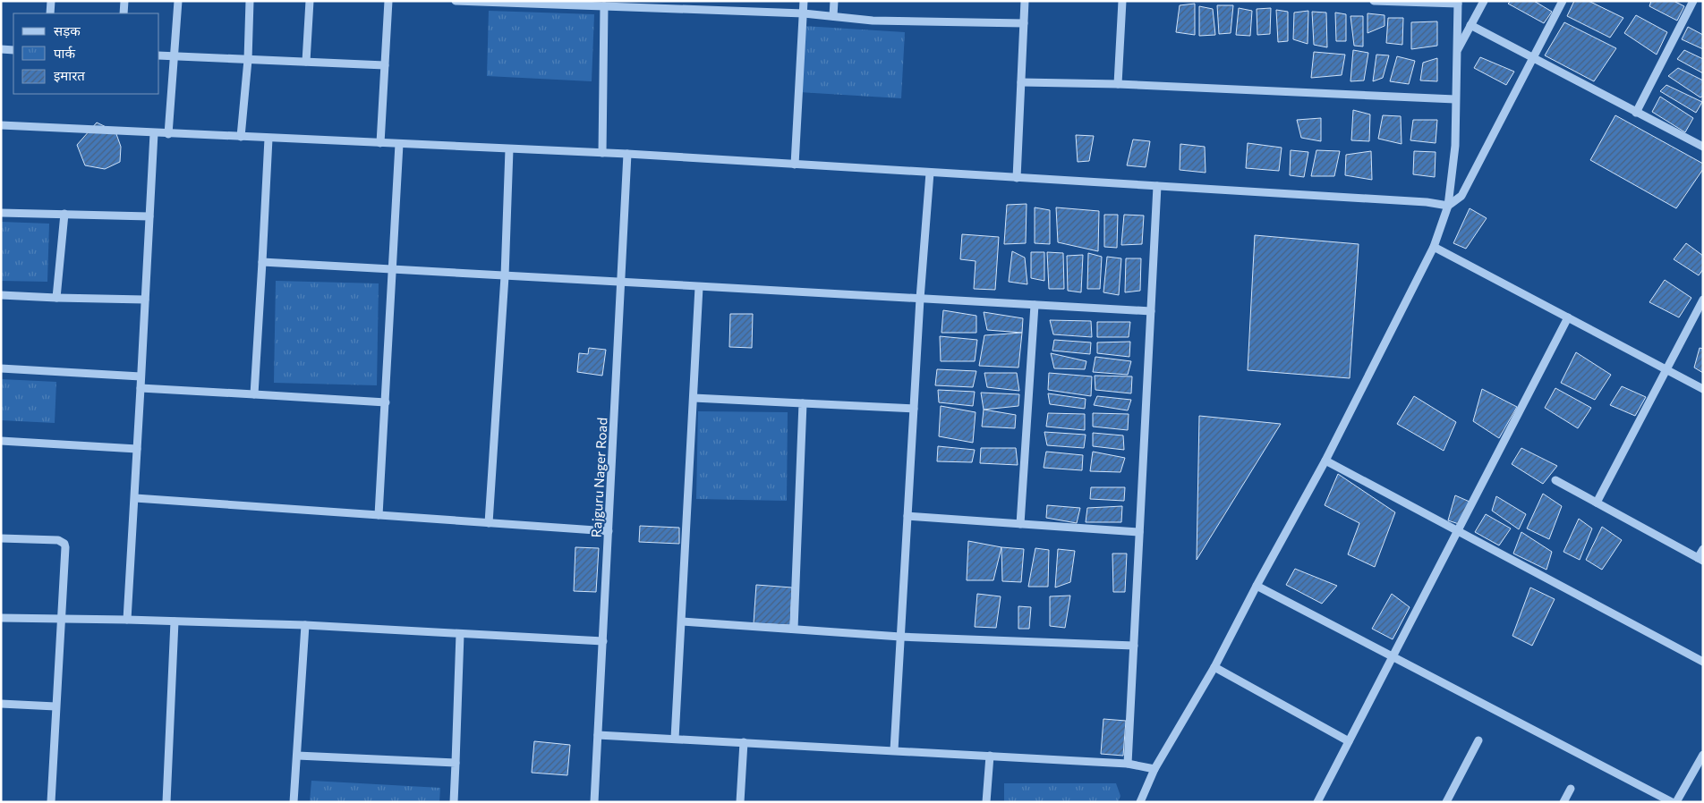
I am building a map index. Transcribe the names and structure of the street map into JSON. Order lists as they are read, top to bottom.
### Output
{
  "streets": {
    "street": ["Rajguru Nager Road"]
  },
  "legend": ["सड़क", "पार्क", "इमारत"]
}
